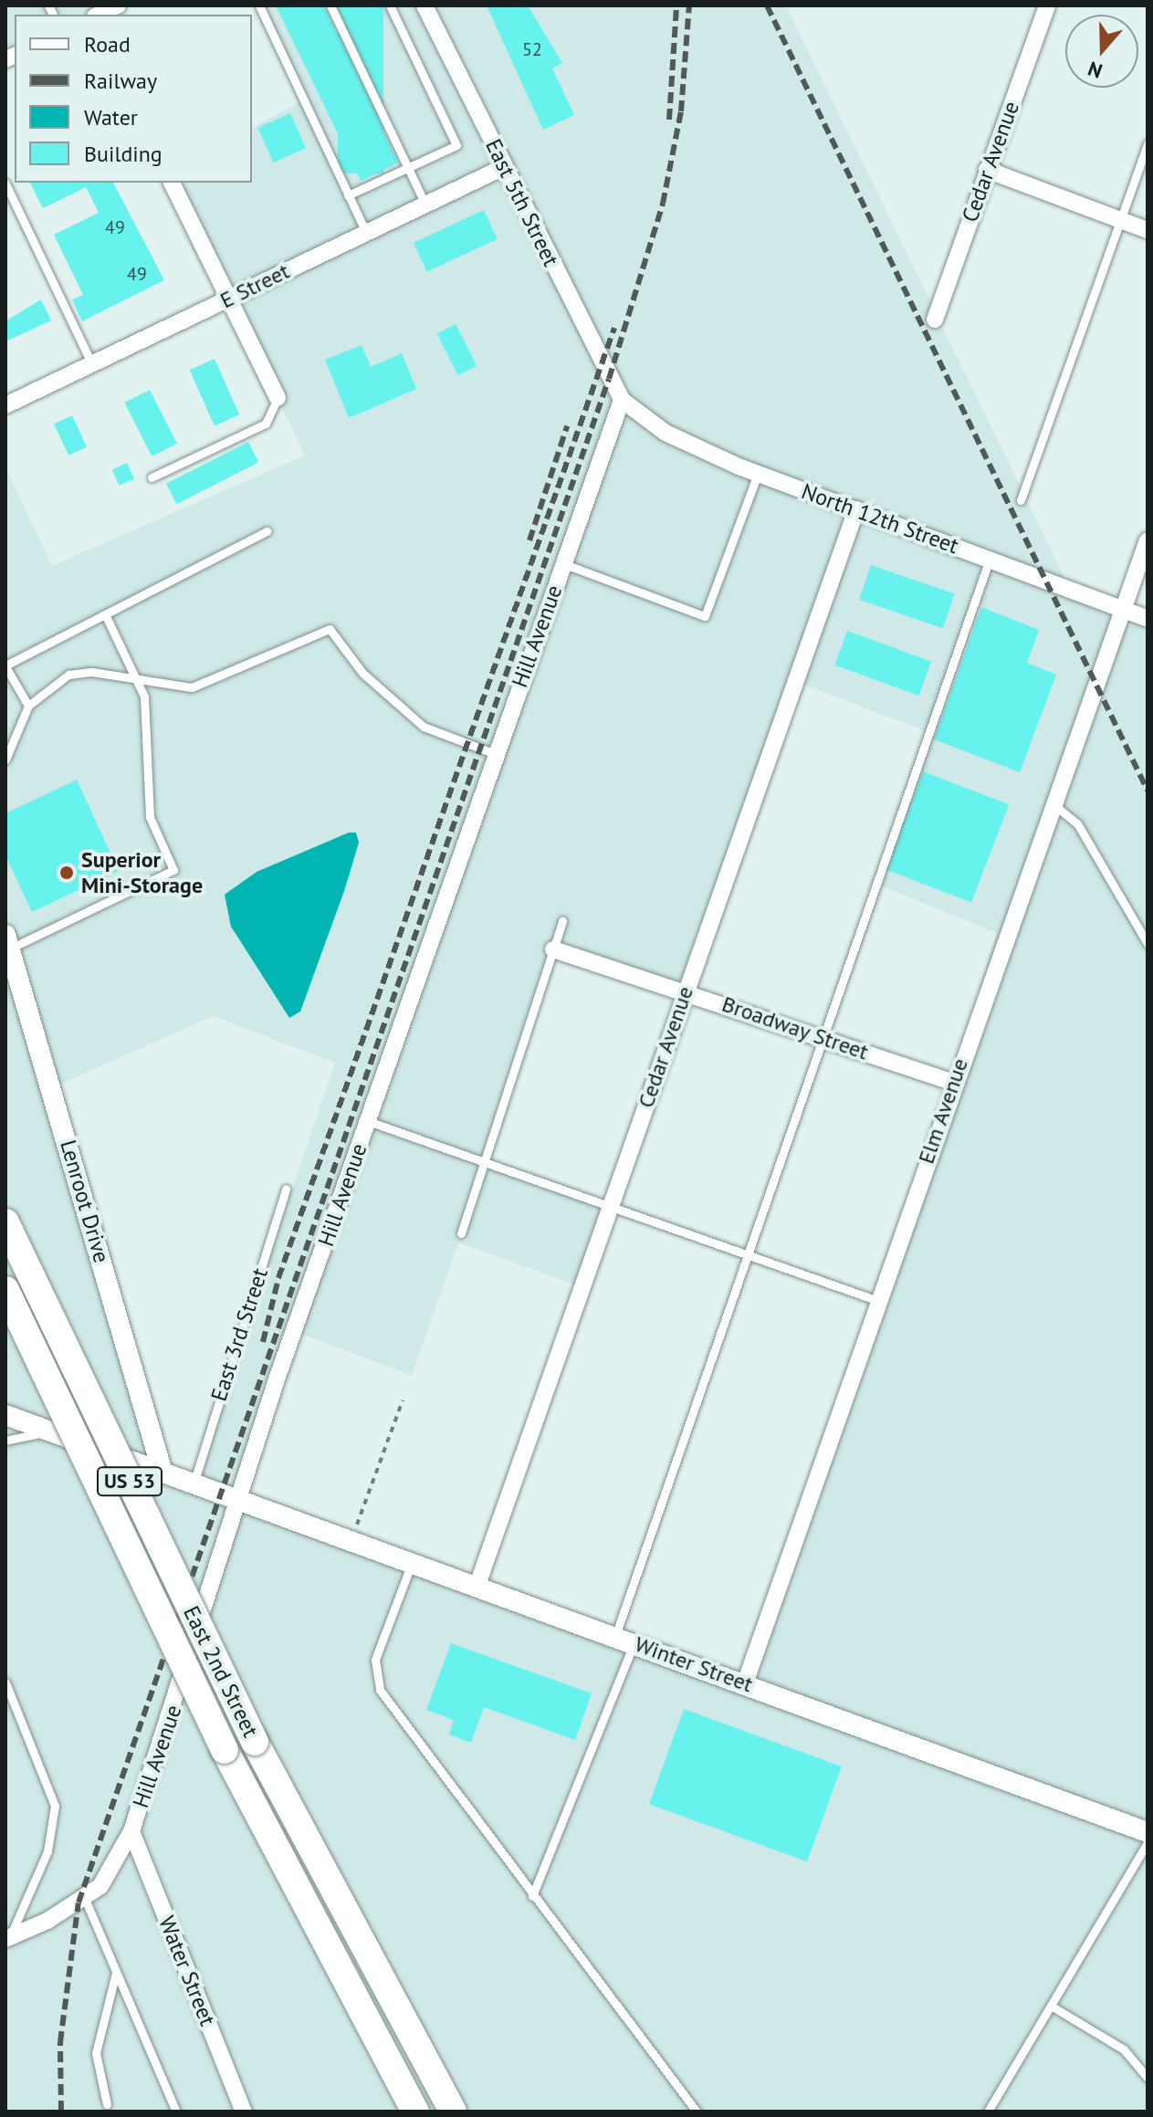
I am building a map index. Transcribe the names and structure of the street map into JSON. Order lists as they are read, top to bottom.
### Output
{
  "streets": {
    "highway": ["US 53", "East 2nd Street"],
    "street": [
      "Cedar Avenue",
      "East 5th Street",
      "E Street",
      "North 12th Street",
      "Hill Avenue",
      "Broadway Street",
      "Elm Avenue",
      "Lenroot Drive",
      "Winter Street",
      "Water Street"
    ],
    "lane": ["East 3rd Street"]
  },
  "crossings": [
    ["Cedar Avenue", "North 12th Street"],
    ["Cedar Avenue", "Broadway Street"],
    ["Cedar Avenue", "Winter Street"],
    ["East 5th Street", "E Street"],
    ["East 5th Street", "North 12th Street"],
    ["East 5th Street", "Hill Avenue"],
    ["North 12th Street", "Hill Avenue"],
    ["North 12th Street", "Elm Avenue"],
    ["Hill Avenue", "Winter Street"],
    ["Hill Avenue", "Water Street"],
    ["Broadway Street", "Elm Avenue"],
    ["Elm Avenue", "Winter Street"],
    ["Lenroot Drive", "Winter Street"],
    ["East 3rd Street", "Winter Street"]
  ],
  "places": ["Superior Mini-Storage"],
  "house_numbers": ["52", "49", "49"],
  "legend": [
    "Road",
    "Railway",
    "Water",
    "Building"
  ],
  "north": "bottom"
}
